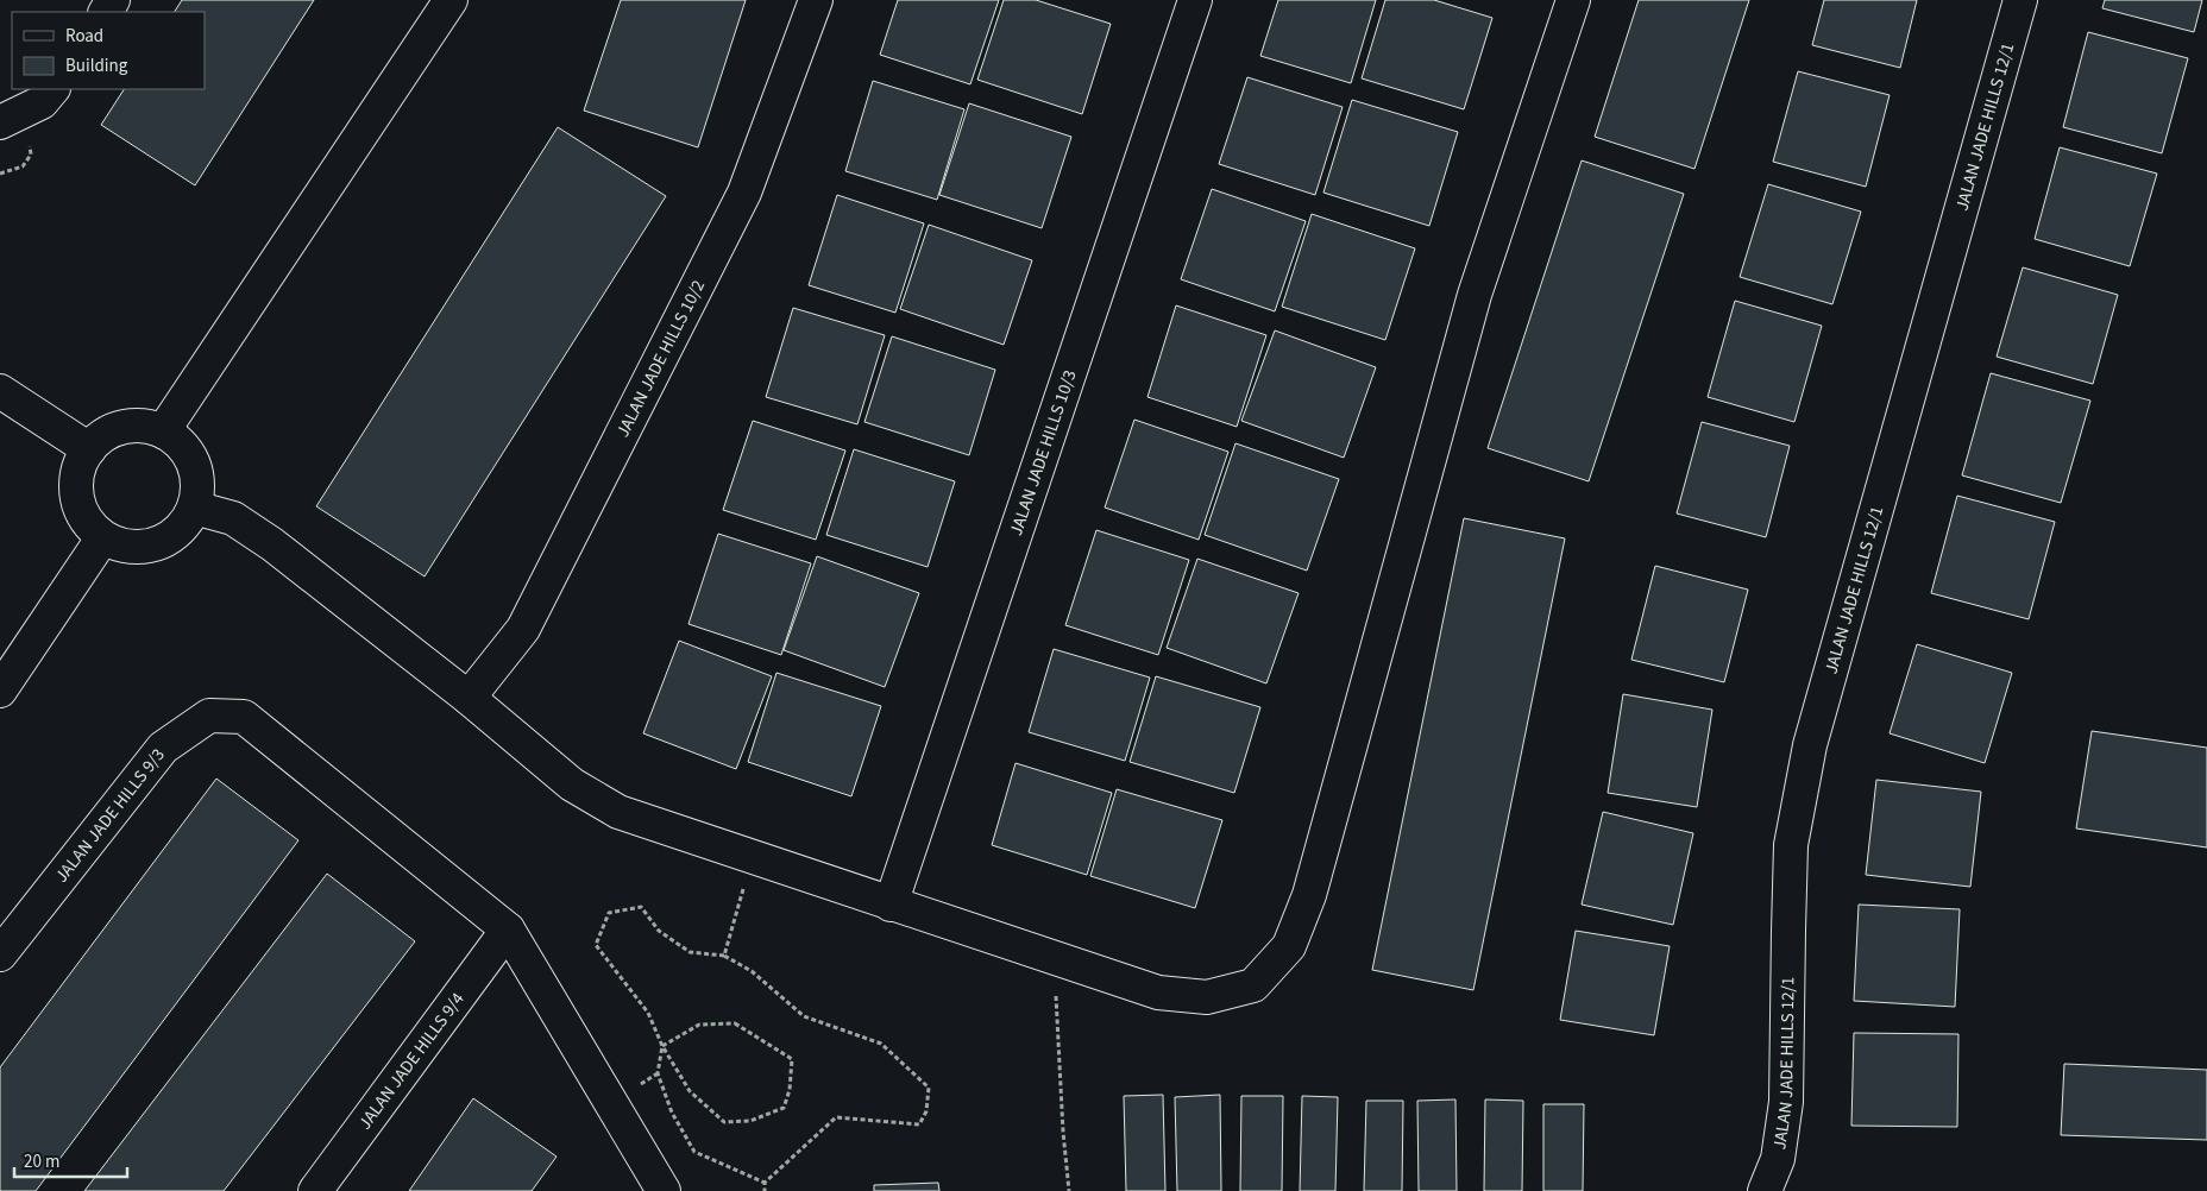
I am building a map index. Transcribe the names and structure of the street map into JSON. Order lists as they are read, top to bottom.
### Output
{
  "streets": {
    "street": [
      "JALAN JADE HILLS 12/1",
      "JALAN JADE HILLS 10/2",
      "JALAN JADE HILLS 10/3",
      "JALAN JADE HILLS 9/3",
      "JALAN JADE HILLS 9/4"
    ]
  },
  "crossings": [
    ["JALAN JADE HILLS 9/3", "JALAN JADE HILLS 9/4"]
  ],
  "legend": ["Road", "Building"],
  "scale_bar": "20 m"
}
